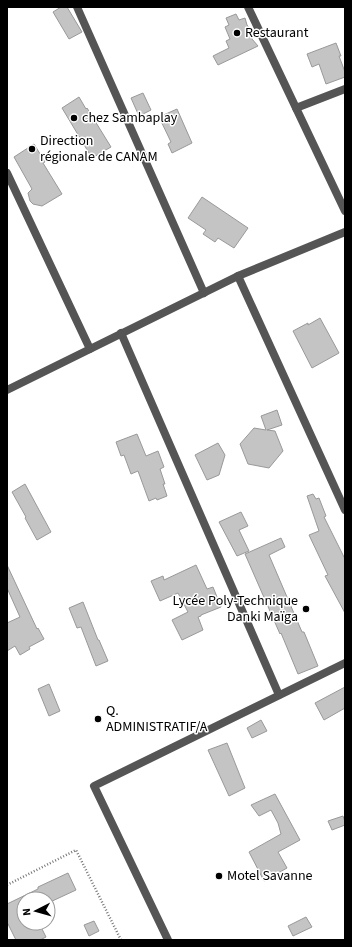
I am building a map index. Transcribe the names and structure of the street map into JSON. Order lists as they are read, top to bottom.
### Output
{
  "places": [
    "Restaurant",
    "chez Sambaplay",
    "Direction régionale de CANAM",
    "Lycée Poly-Technique Danki Maïga",
    "Q. ADMINISTRATIF/A",
    "Motel Savanne"
  ],
  "north": "left"
}
